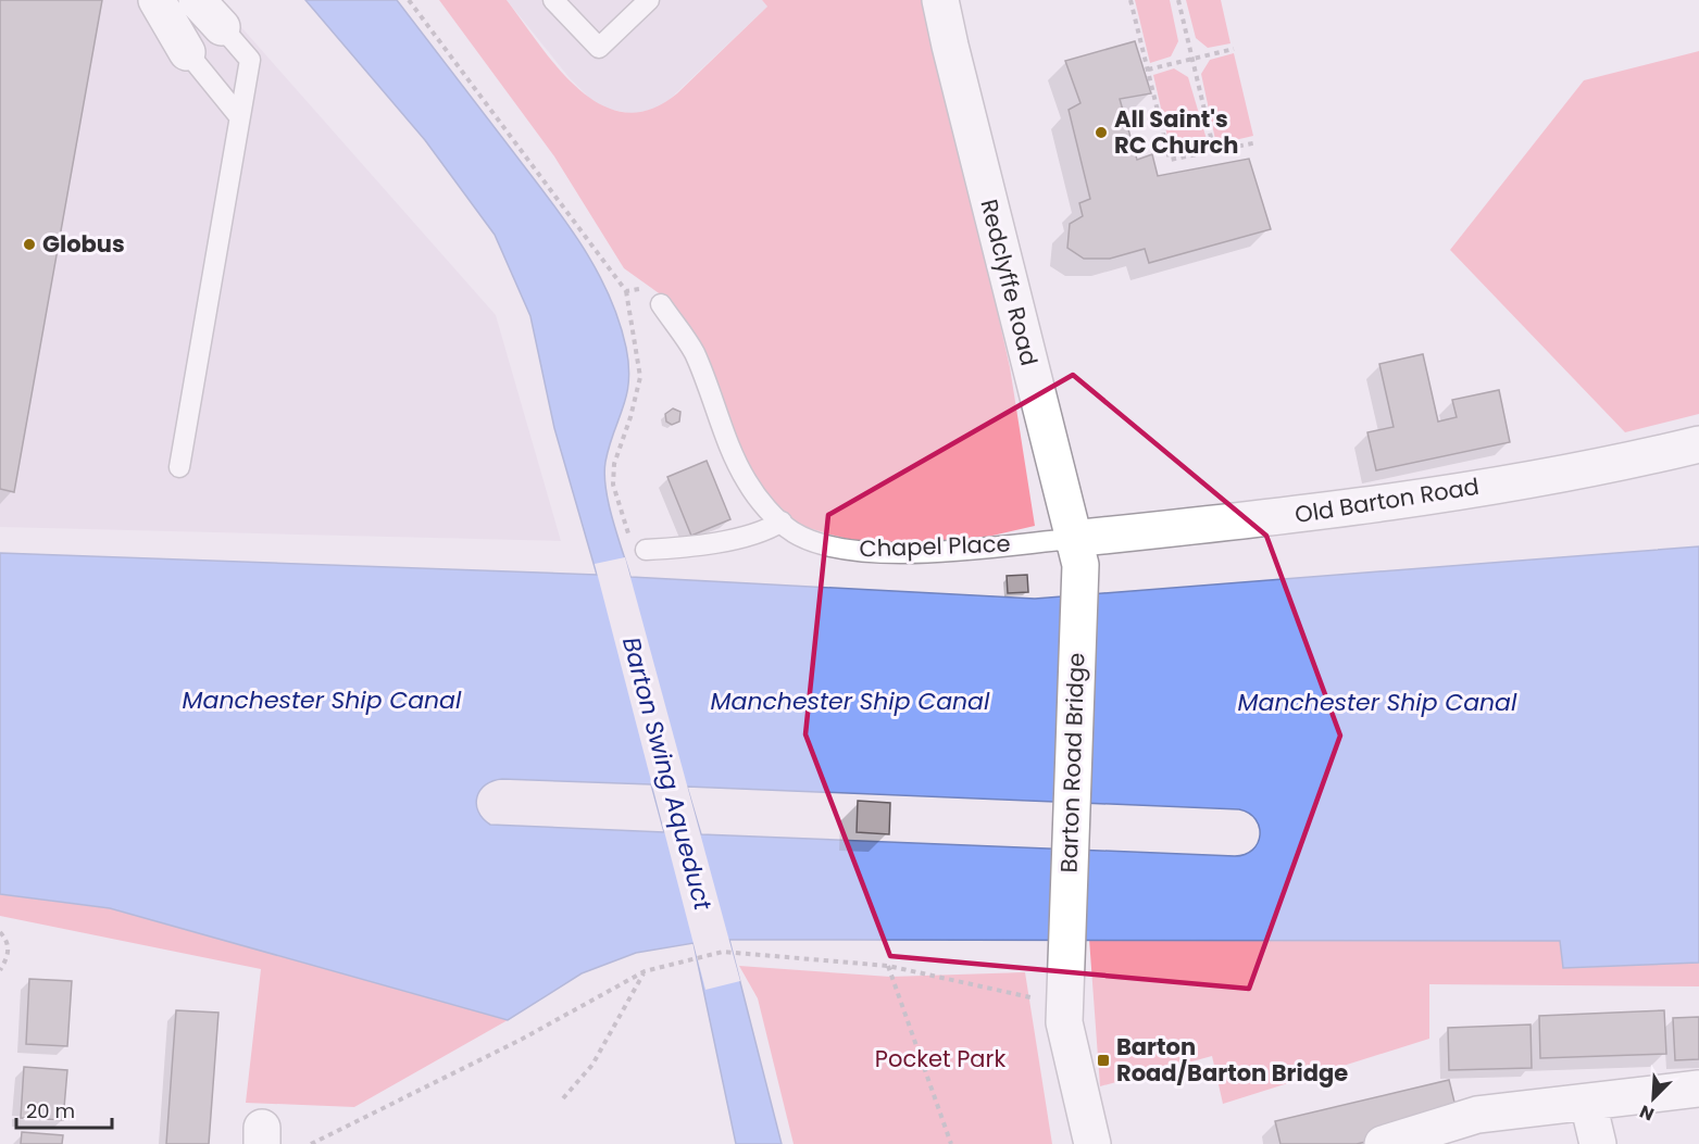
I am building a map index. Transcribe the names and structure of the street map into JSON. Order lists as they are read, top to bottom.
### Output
{
  "streets": {
    "main road": ["Redclyffe Road", "Old Barton Road", "Barton Road Bridge"],
    "lane": ["Chapel Place"]
  },
  "crossings": [
    ["Redclyffe Road", "Old Barton Road"],
    ["Redclyffe Road", "Chapel Place"],
    ["Redclyffe Road", "Barton Road Bridge"],
    ["Old Barton Road", "Chapel Place"],
    ["Old Barton Road", "Barton Road Bridge"],
    ["Chapel Place", "Barton Road Bridge"]
  ],
  "water": ["Manchester Ship Canal", "Barton Swing Aqueduct"],
  "parks": ["Pocket Park"],
  "places": {
    "other": ["All Saint's RC Church", "Globus"],
    "transit": ["Barton Road/Barton Bridge"]
  },
  "scale_bar": "20 m",
  "north": "bottom left"
}
